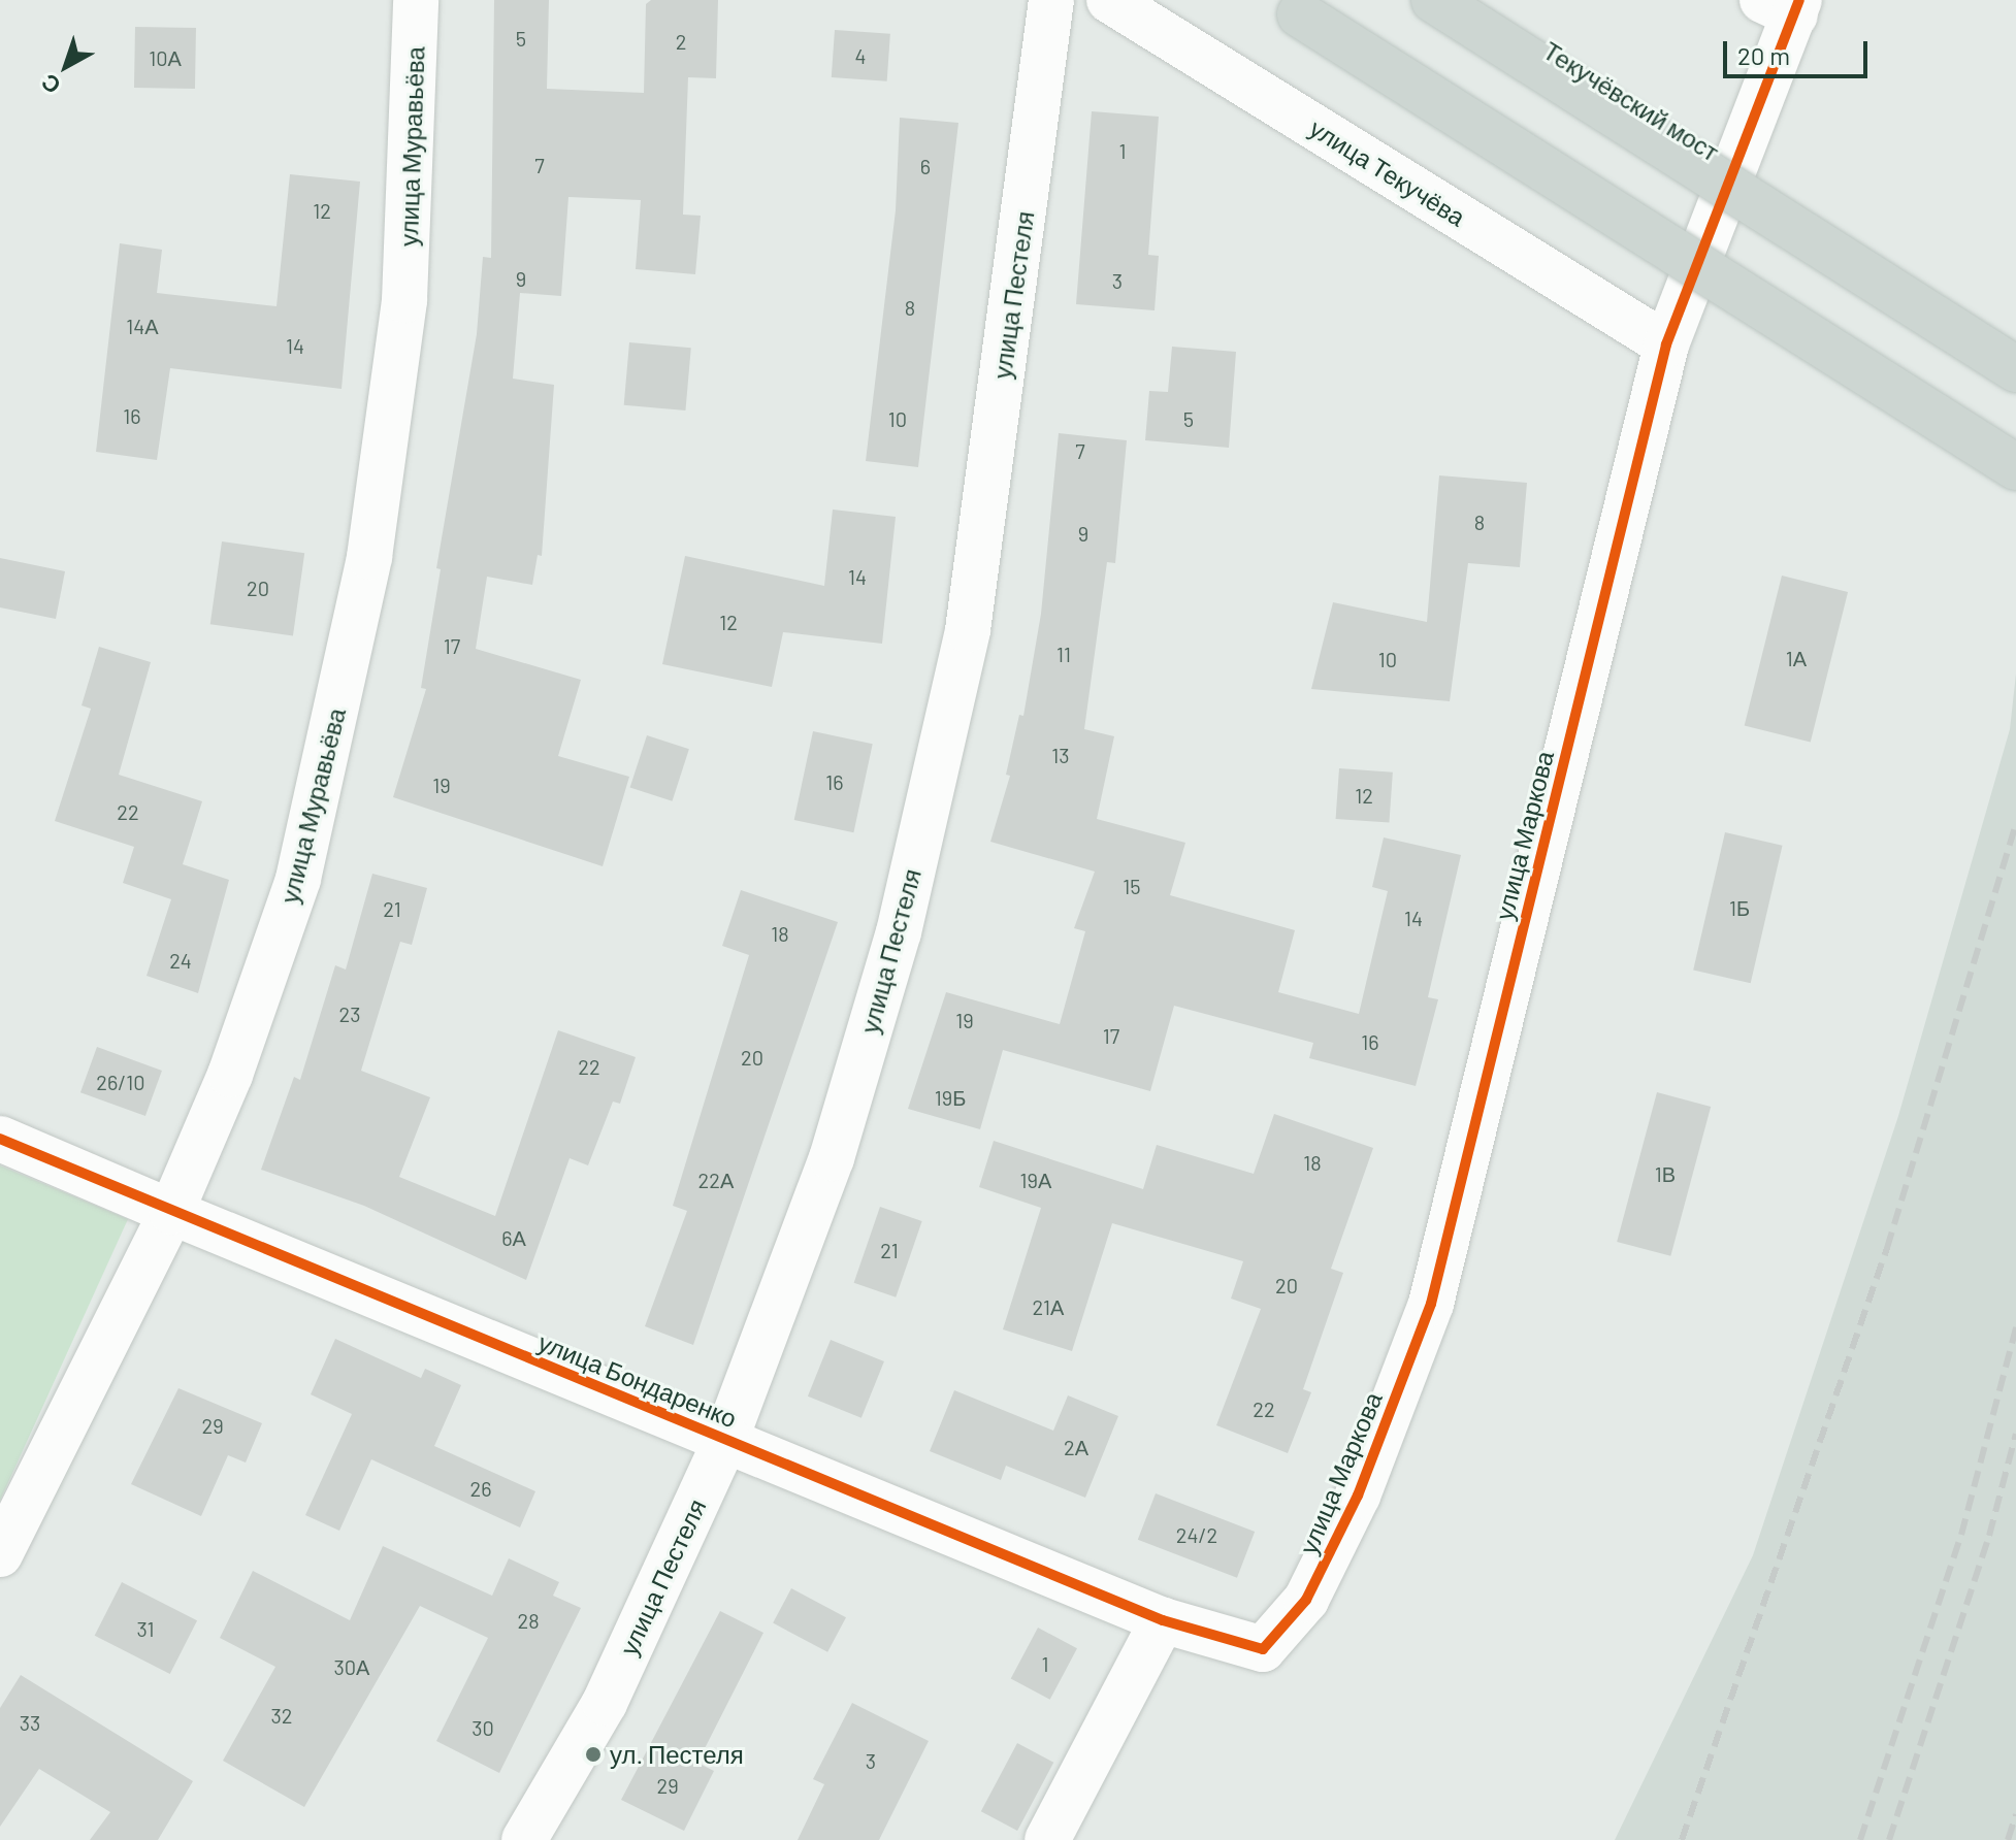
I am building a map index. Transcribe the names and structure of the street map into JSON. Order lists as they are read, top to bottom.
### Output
{
  "streets": {
    "main road": ["Текучёвский мост"],
    "street": [
      "улица Муравьёва",
      "улица Текучёва",
      "улица Пестеля",
      "улица Маркова",
      "улица Бондаренко"
    ]
  },
  "crossings": [
    ["улица Муравьёва", "улица Бондаренко"],
    ["улица Текучёва", "улица Маркова"],
    ["улица Пестеля", "улица Бондаренко"],
    ["улица Маркова", "улица Бондаренко"]
  ],
  "places": ["ул. Пестеля"],
  "house_numbers": [
    "5",
    "2",
    "4",
    "10А",
    "1",
    "7",
    "6",
    "12",
    "9",
    "3",
    "8",
    "14А",
    "14",
    "16",
    "10",
    "5",
    "7",
    "8",
    "9",
    "14",
    "20",
    "12",
    "17",
    "11",
    "1А",
    "10",
    "13",
    "16",
    "19",
    "12",
    "22",
    "15",
    "1Б",
    "21",
    "14",
    "18",
    "24",
    "23",
    "19",
    "17",
    "16",
    "20",
    "22",
    "26/10",
    "19Б",
    "18",
    "1В",
    "22А",
    "19А",
    "6А",
    "21",
    "20",
    "21А",
    "22",
    "29",
    "2А",
    "26",
    "24/2",
    "28",
    "31",
    "1",
    "30А",
    "32",
    "33",
    "30",
    "3",
    "29"
  ],
  "scale_bar": "20 m",
  "north": "bottom left"
}
